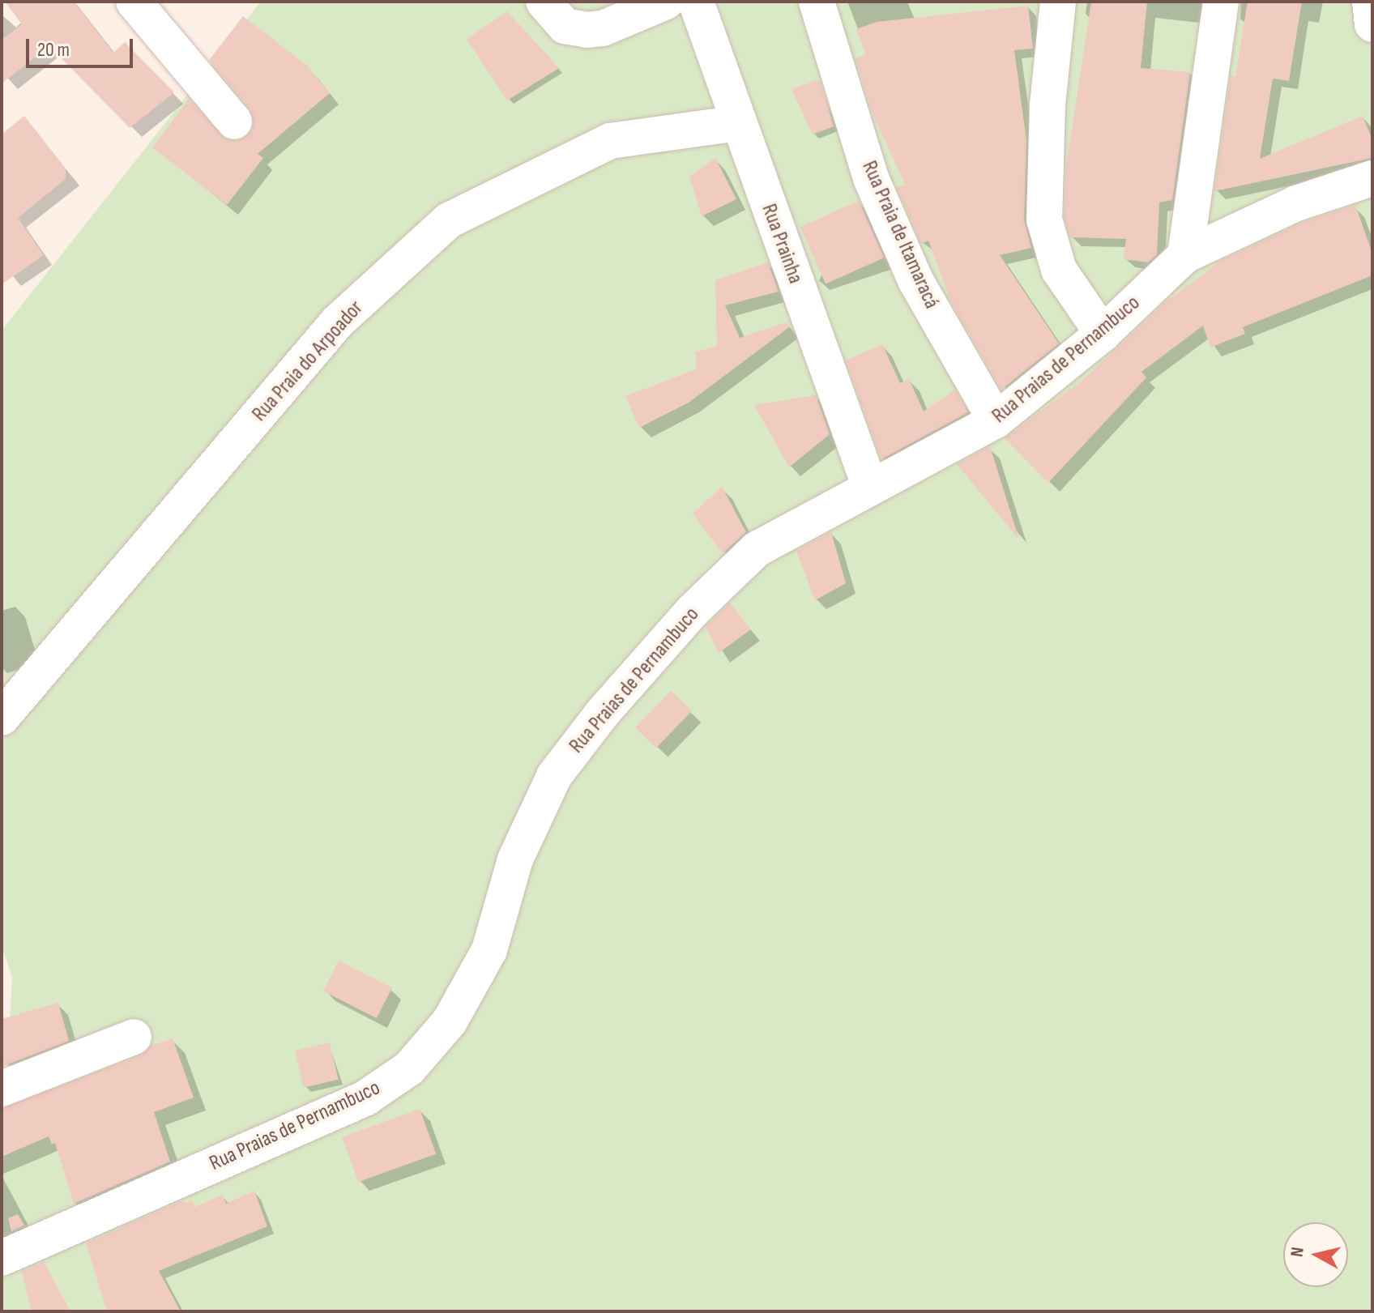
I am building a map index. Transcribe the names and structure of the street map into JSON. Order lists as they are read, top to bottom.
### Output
{
  "streets": {
    "street": [
      "Rua Praia de Itamaracá",
      "Rua Prainha",
      "Rua Praias de Pernambuco",
      "Rua Praia do Arpoador"
    ]
  },
  "crossings": [
    ["Rua Praia de Itamaracá", "Rua Praias de Pernambuco"],
    ["Rua Prainha", "Rua Praias de Pernambuco"],
    ["Rua Prainha", "Rua Praia do Arpoador"]
  ],
  "scale_bar": "20 m",
  "north": "left"
}
